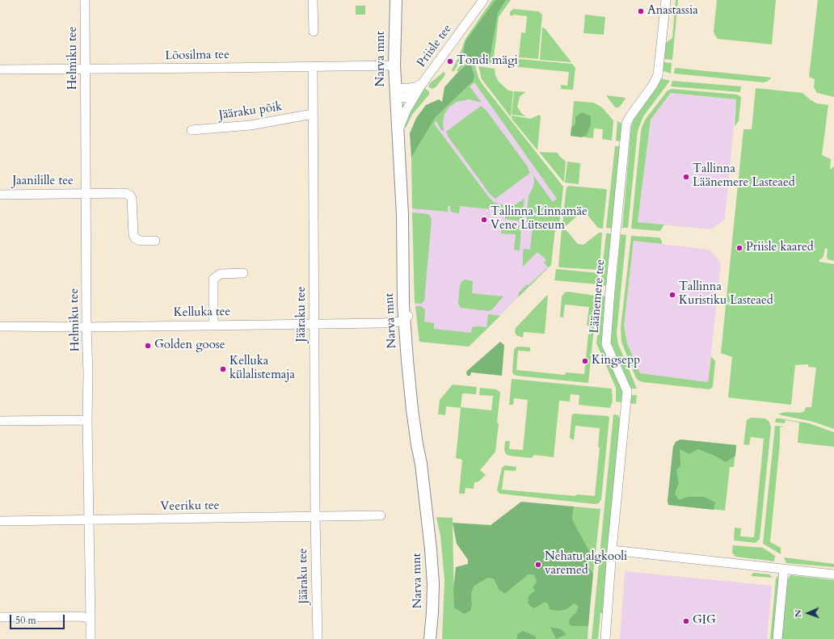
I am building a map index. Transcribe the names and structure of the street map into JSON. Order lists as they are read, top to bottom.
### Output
{
  "streets": {
    "main road": ["Narva mnt"],
    "street": [
      "Priisle tee",
      "Lõosilma tee",
      "Helmiku tee",
      "Jääraku põik",
      "Jaanilille tee",
      "Läänemere tee",
      "Kelluka tee",
      "Jääraku tee",
      "Veeriku tee"
    ]
  },
  "crossings": [
    ["Priisle tee", "Narva mnt"],
    ["Lõosilma tee", "Helmiku tee"],
    ["Lõosilma tee", "Narva mnt"],
    ["Lõosilma tee", "Jääraku tee"],
    ["Helmiku tee", "Jaanilille tee"],
    ["Helmiku tee", "Kelluka tee"],
    ["Helmiku tee", "Veeriku tee"],
    ["Narva mnt", "Kelluka tee"],
    ["Jääraku põik", "Jääraku tee"],
    ["Kelluka tee", "Jääraku tee"],
    ["Jääraku tee", "Veeriku tee"]
  ],
  "places": [
    "Anastassia",
    "Tondi mägi",
    "Tallinna Läänemere Lasteaed",
    "Tallinna Linnamäe Vene Lütseum",
    "Priisle kaared",
    "Tallinna Kuristiku Lasteaed",
    "Golden goose",
    "Kingsepp",
    "Kelluka külalistemaja",
    "Nehatu algkooli varemed",
    "GIG"
  ],
  "scale_bar": "50 m",
  "north": "left"
}
